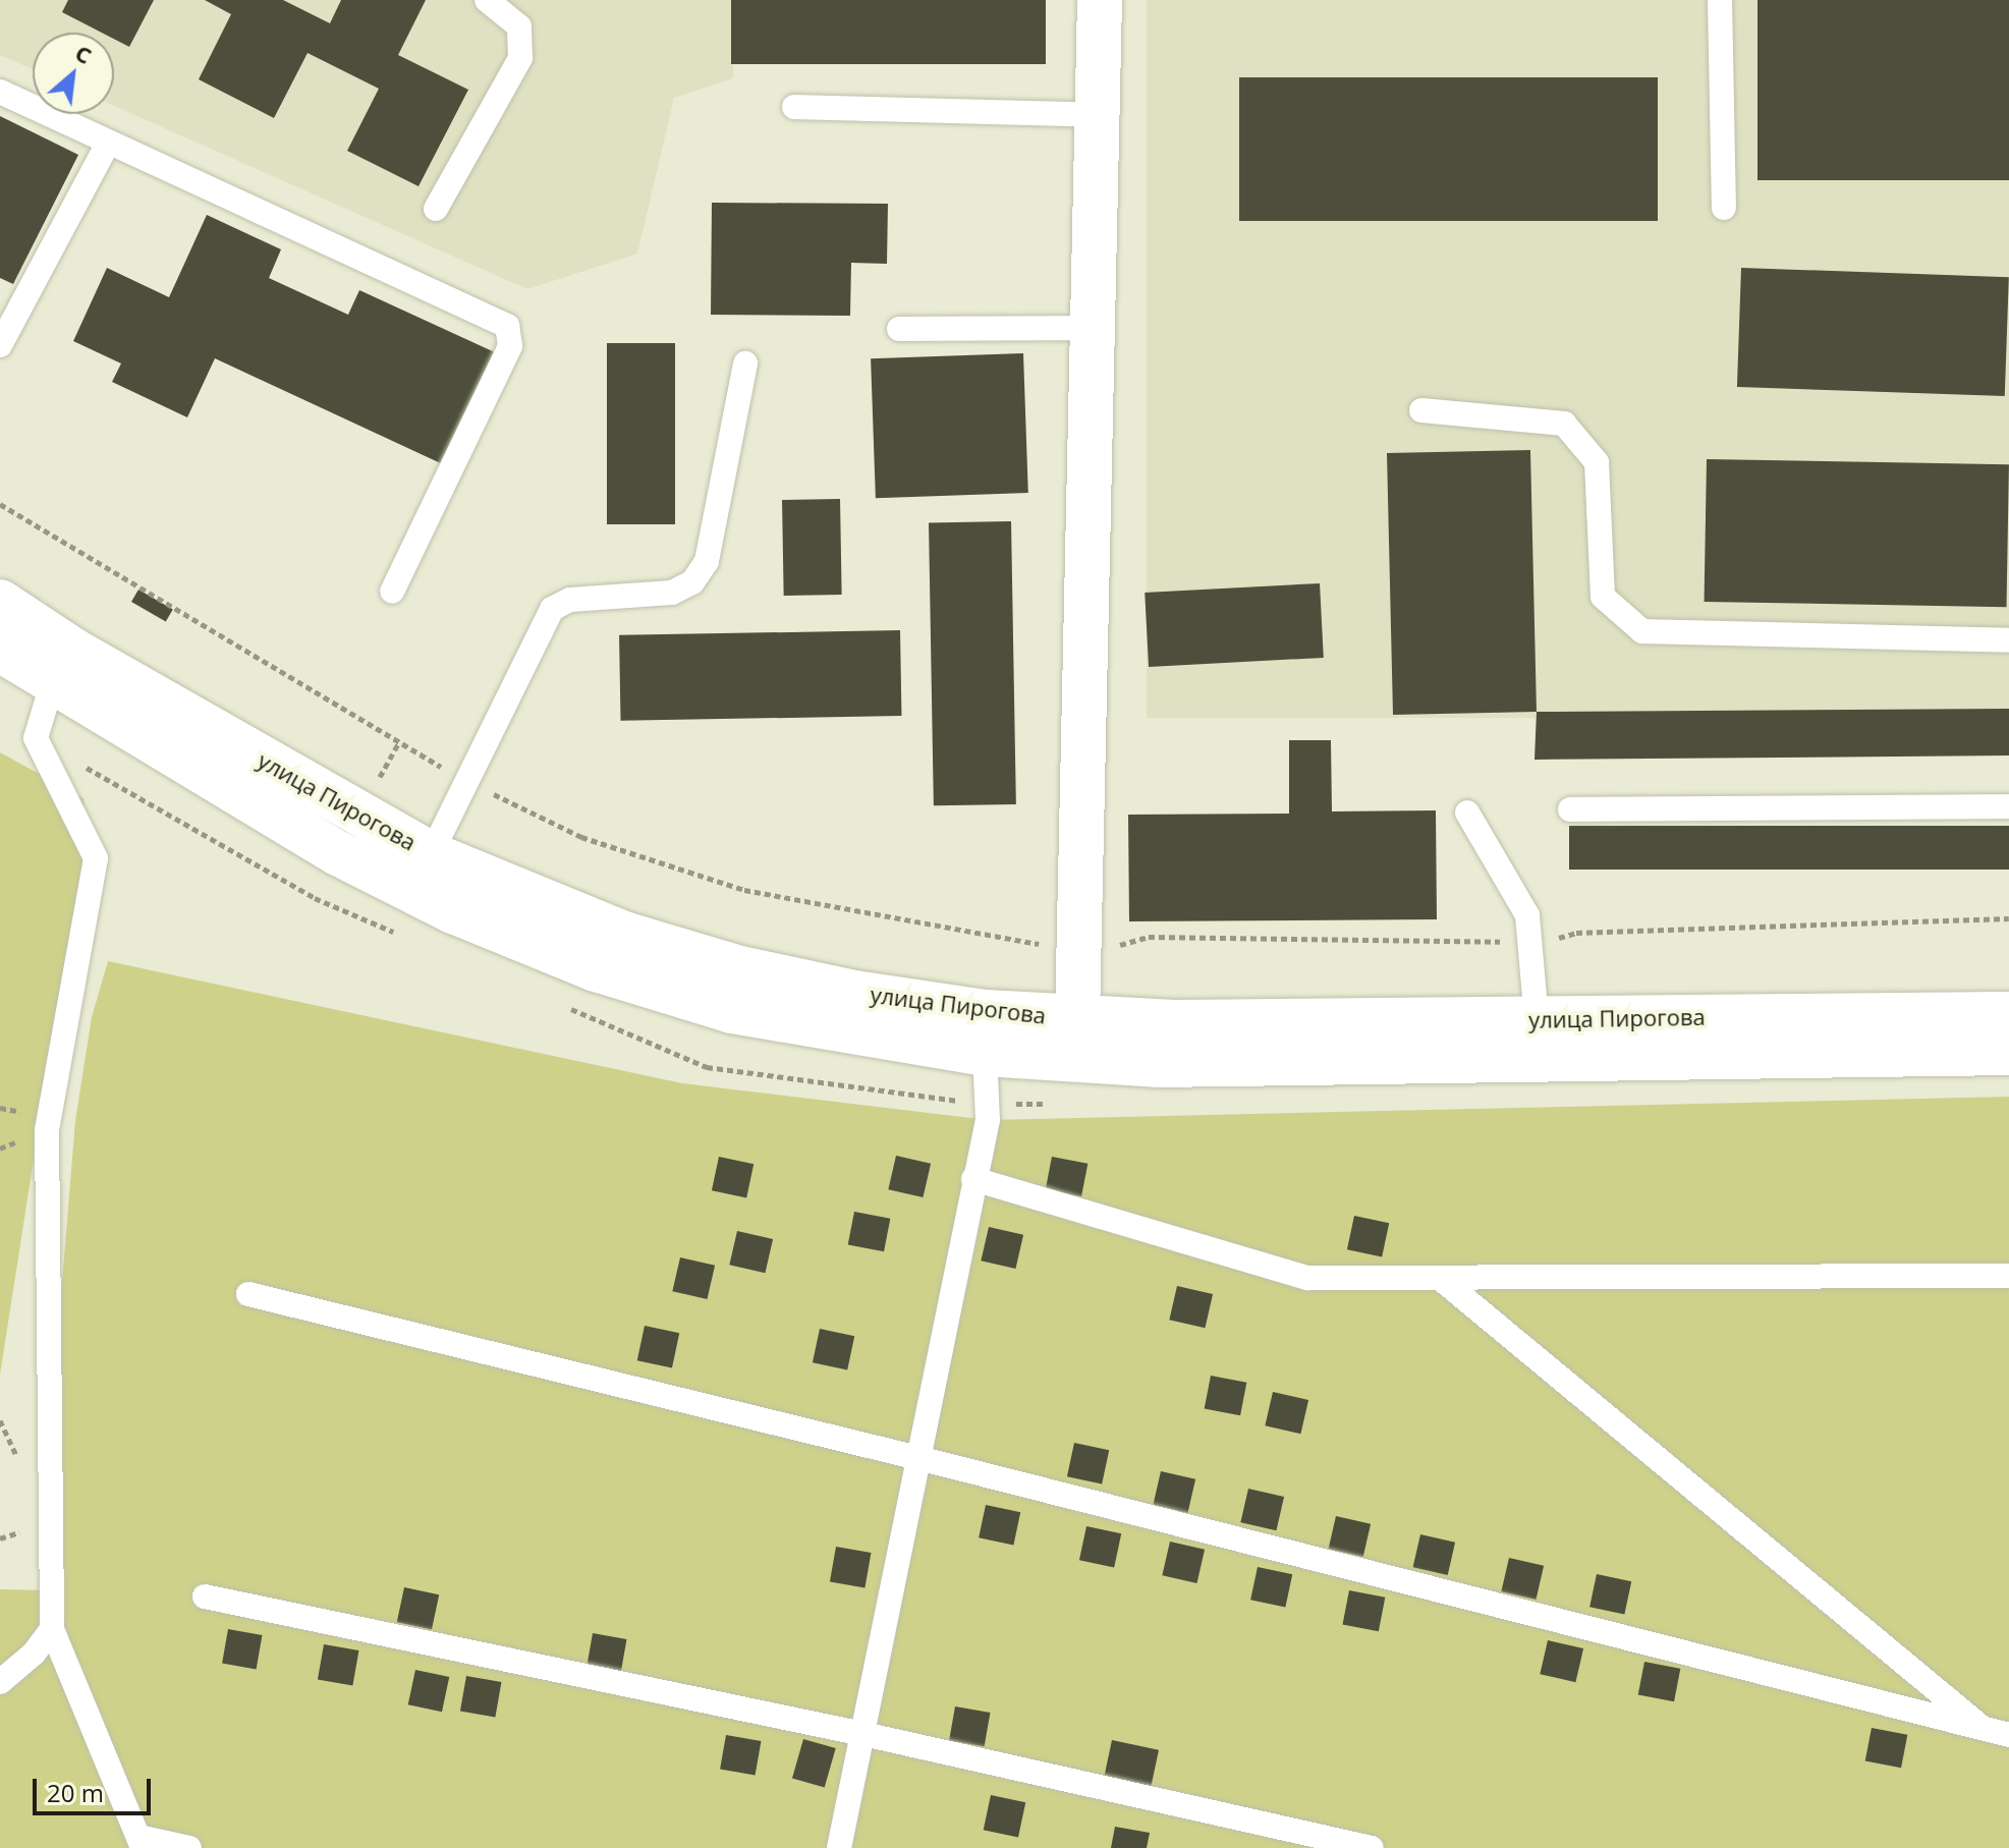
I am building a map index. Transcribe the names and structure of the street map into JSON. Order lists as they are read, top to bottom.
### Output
{
  "streets": {
    "main road": ["улица Пирогова"]
  },
  "scale_bar": "20 m",
  "north": "top right"
}
